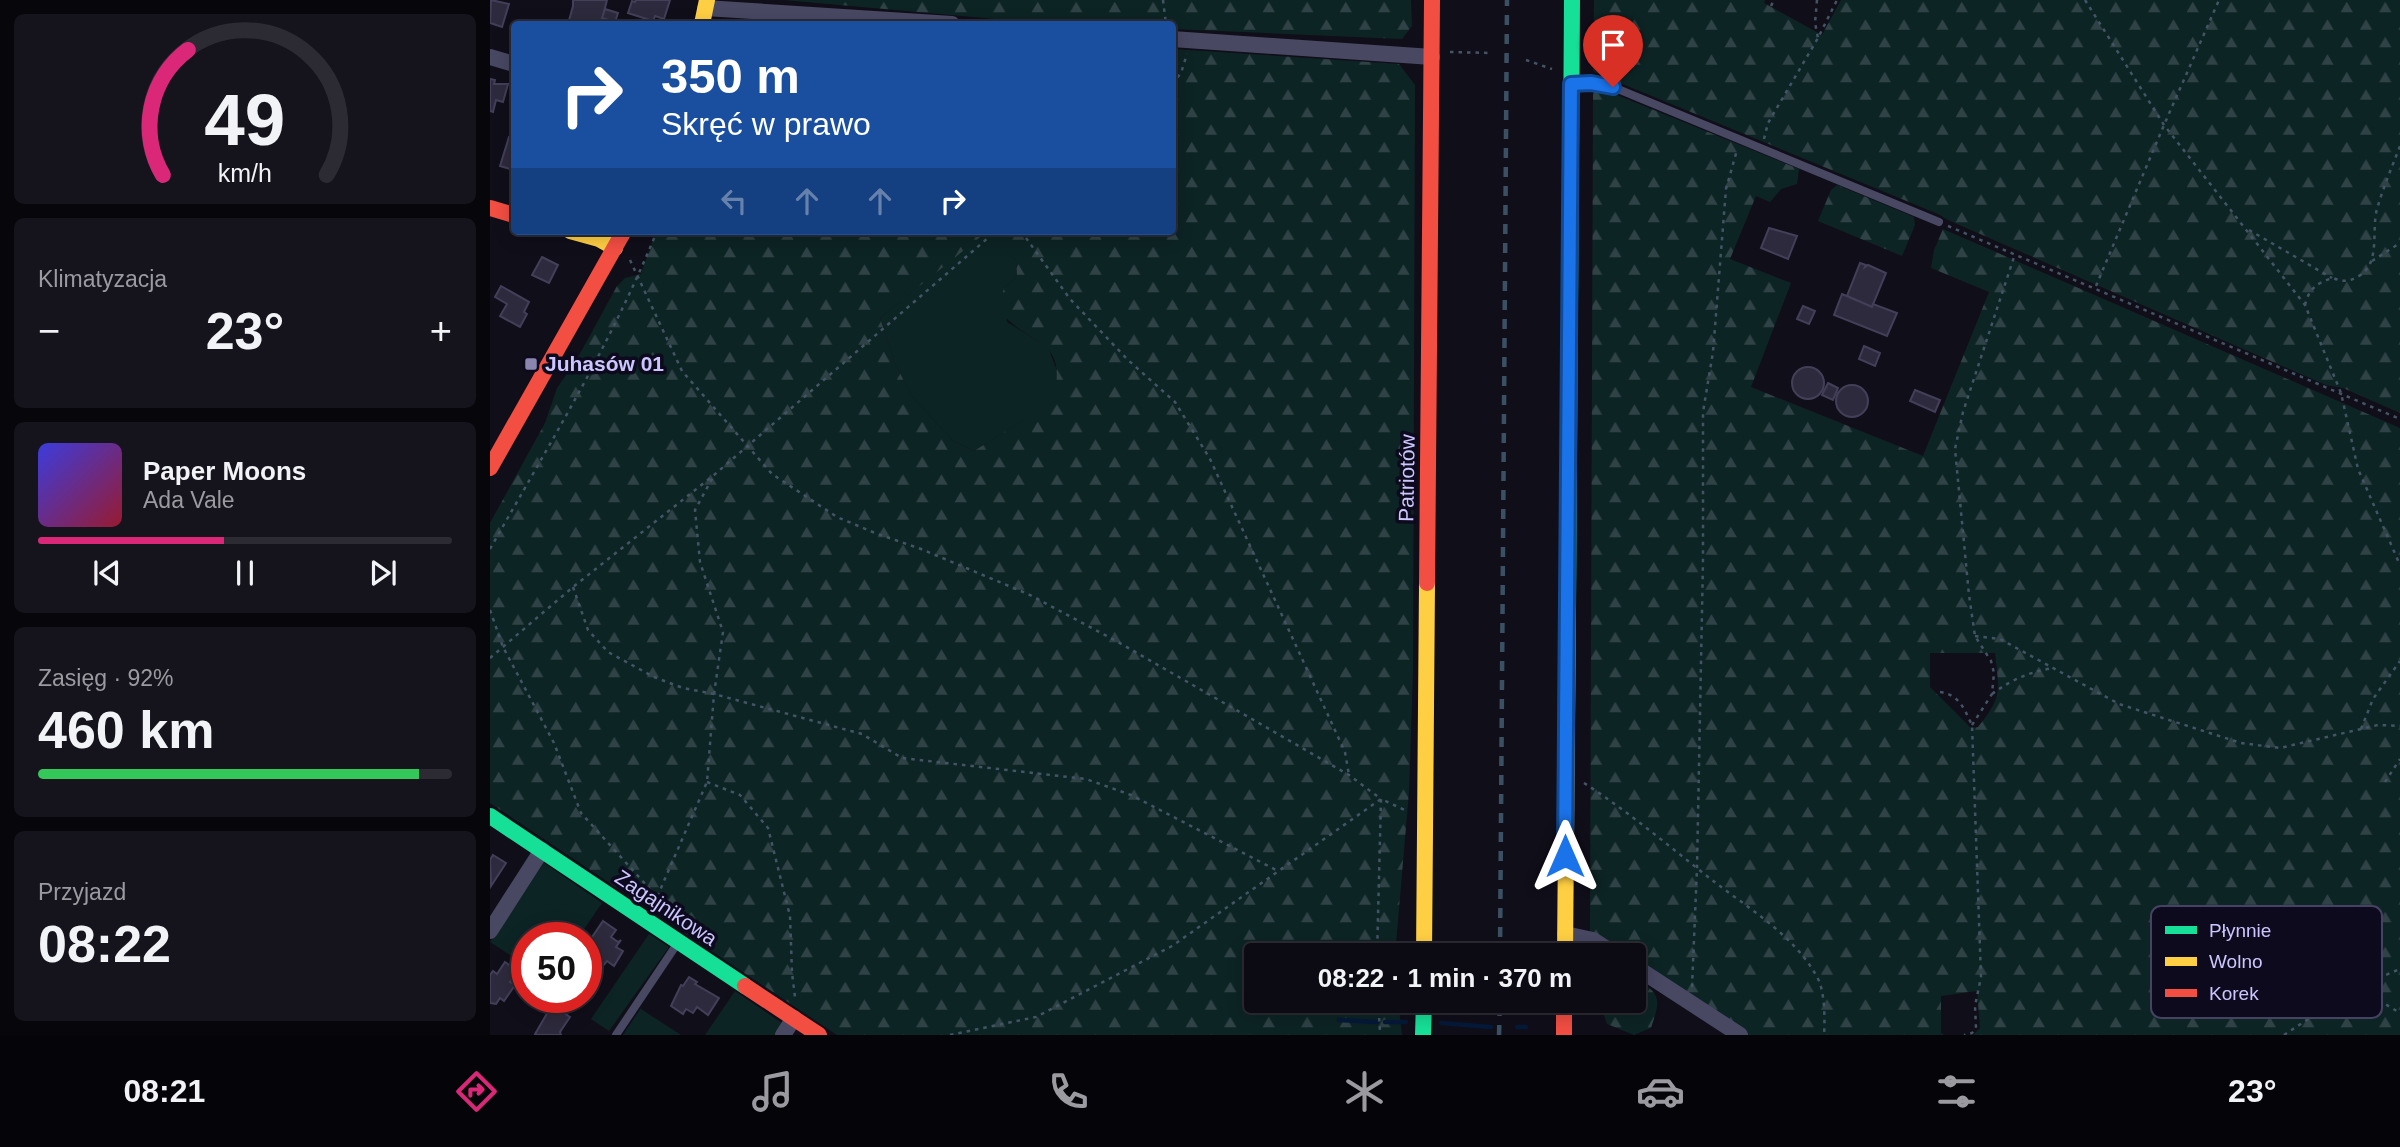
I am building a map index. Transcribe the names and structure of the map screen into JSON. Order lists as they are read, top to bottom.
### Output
{
  "streets": {
    "main road": ["Patriotów", "Zagajnikowa"]
  },
  "places": {
    "transit": ["Juhasów 01"]
  },
  "legend": ["Płynnie", "Wolno", "Korek"],
  "page": {
    "turn": ["350 m", "Skręć w prawo"],
    "tile": [
      "Klimatyzacja",
      ["Zasięg · 92%", "460 km"],
      ["Przyjazd", "08:22"]
    ],
    "heat": ["−", "23°", "+"],
    "song": ["Paper Moons", "Ada Vale"],
    "limit": "50",
    "trip": "08:22 · 1 min · 370 m",
    "tabs": ["08:21", "23°"],
    "gauge": ["49", "km/h"]
  }
}
